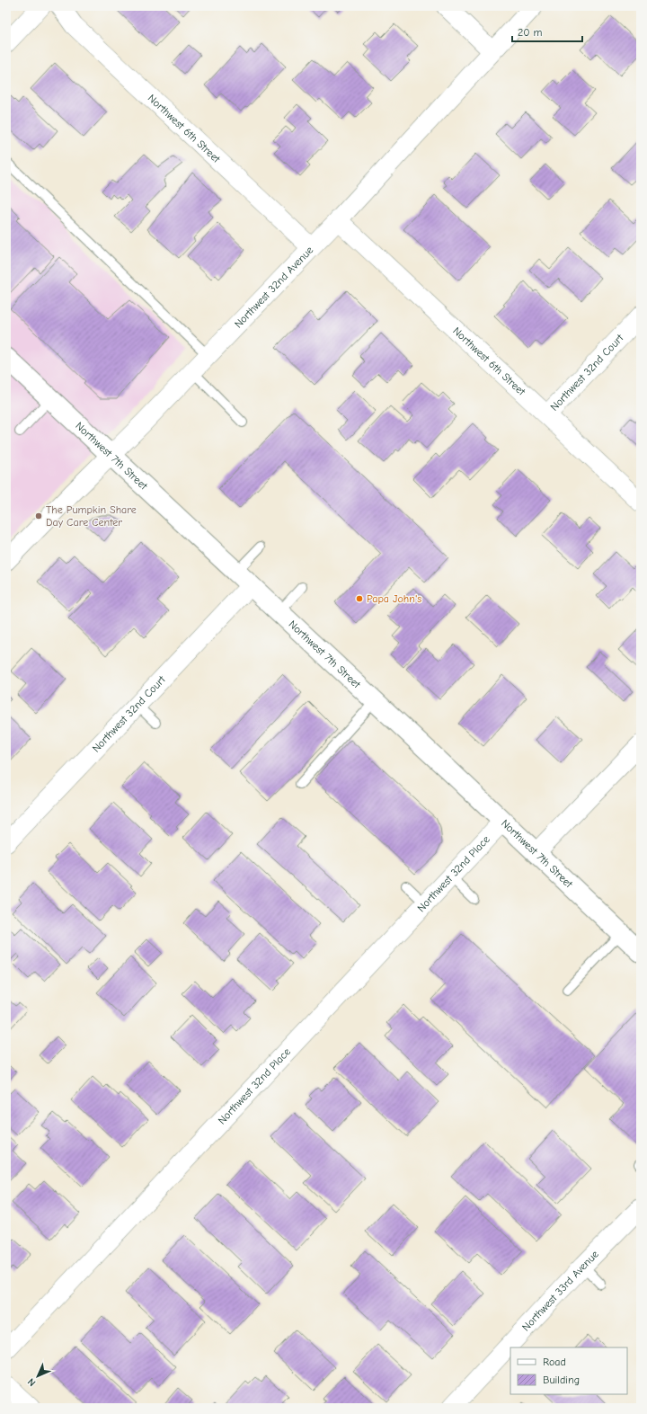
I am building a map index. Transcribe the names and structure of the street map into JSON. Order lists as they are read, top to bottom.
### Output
{
  "streets": {
    "main road": ["Northwest 7th Street"],
    "street": [
      "Northwest 6th Street",
      "Northwest 32nd Avenue",
      "Northwest 32nd Court",
      "Northwest 32nd Place",
      "Northwest 33rd Avenue"
    ]
  },
  "crossings": [
    ["Northwest 6th Street", "Northwest 32nd Avenue"],
    ["Northwest 6th Street", "Northwest 32nd Court"],
    ["Northwest 32nd Avenue", "Northwest 7th Street"],
    ["Northwest 32nd Court", "Northwest 7th Street"],
    ["Northwest 7th Street", "Northwest 32nd Place"]
  ],
  "places": ["The Pumpkin Share Day Care Center", "Papa John's"],
  "legend": ["Road", "Building"],
  "scale_bar": "20 m",
  "north": "bottom left"
}
